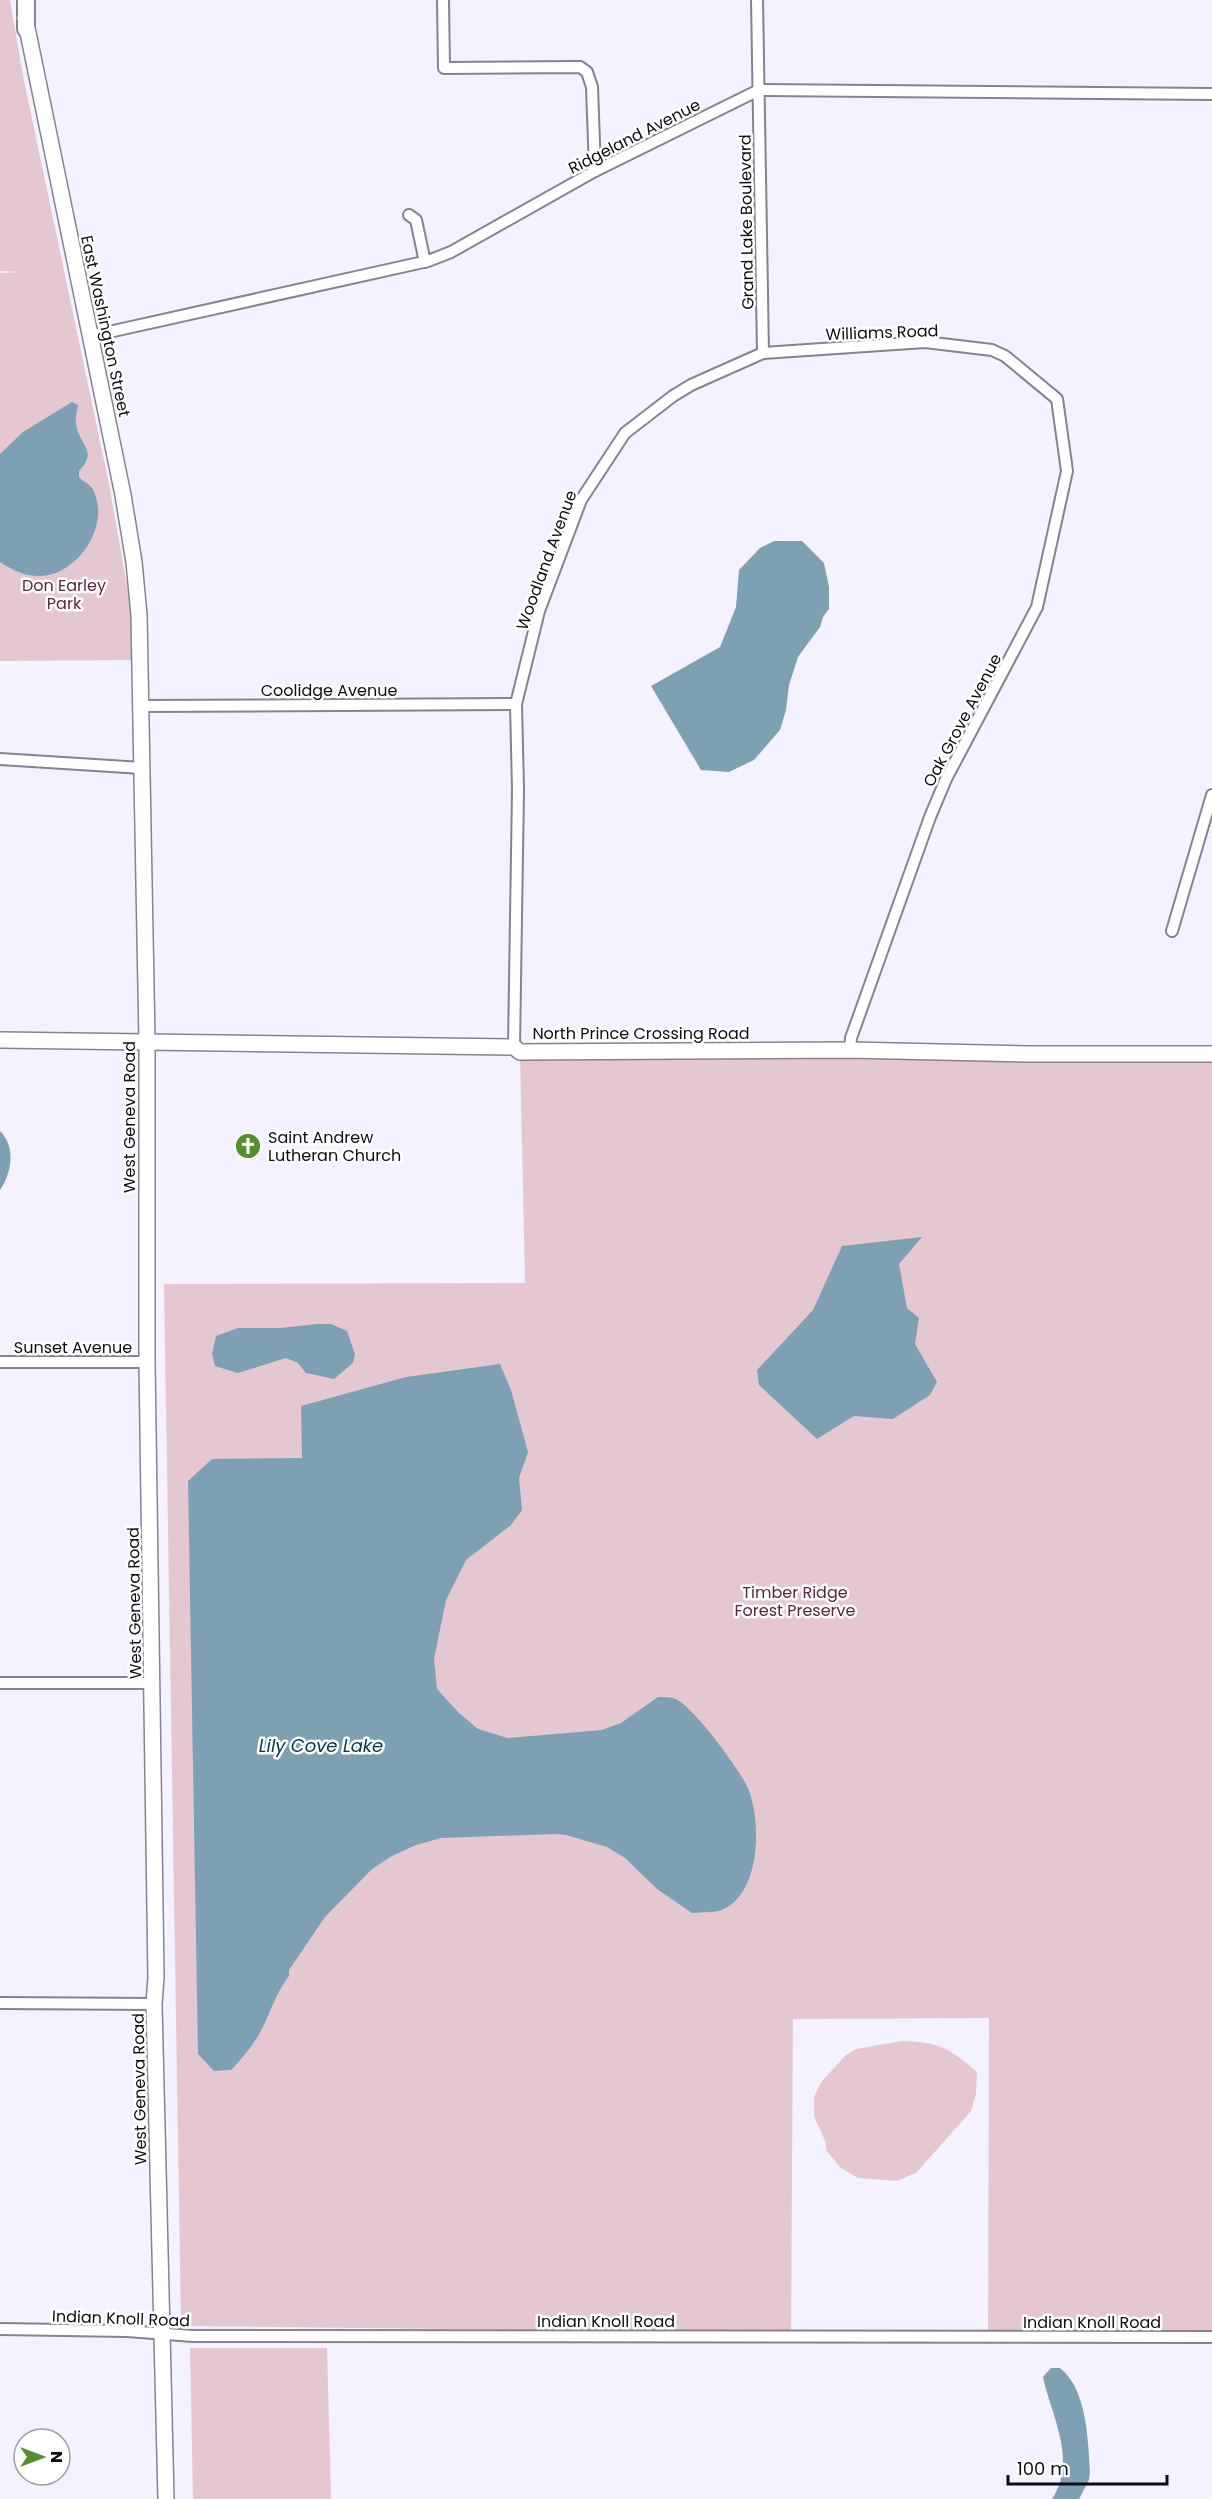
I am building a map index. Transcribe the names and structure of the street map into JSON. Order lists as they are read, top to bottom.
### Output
{
  "streets": {
    "main road": ["East Washington Street", "North Prince Crossing Road", "West Geneva Road"],
    "street": [
      "Ridgeland Avenue",
      "Grand Lake Boulevard",
      "Williams Road",
      "Woodland Avenue",
      "Coolidge Avenue",
      "Oak Grove Avenue",
      "Sunset Avenue",
      "Indian Knoll Road"
    ]
  },
  "crossings": [
    ["Ridgeland Avenue", "Grand Lake Boulevard"],
    ["Ridgeland Avenue", "East Washington Street"],
    ["Grand Lake Boulevard", "Williams Road"],
    ["Grand Lake Boulevard", "Woodland Avenue"],
    ["East Washington Street", "Coolidge Avenue"],
    ["East Washington Street", "West Geneva Road"],
    ["Williams Road", "Woodland Avenue"],
    ["Williams Road", "Oak Grove Avenue"],
    ["Woodland Avenue", "Coolidge Avenue"],
    ["Woodland Avenue", "North Prince Crossing Road"],
    ["Coolidge Avenue", "West Geneva Road"],
    ["Oak Grove Avenue", "North Prince Crossing Road"],
    ["North Prince Crossing Road", "West Geneva Road"],
    ["West Geneva Road", "Sunset Avenue"],
    ["West Geneva Road", "Indian Knoll Road"]
  ],
  "water": ["Lily Cove Lake"],
  "parks": ["Don Earley Park", "Timber Ridge Forest Preserve"],
  "places": {
    "church": ["Saint Andrew Lutheran Church"]
  },
  "scale_bar": "100 m",
  "north": "right"
}
